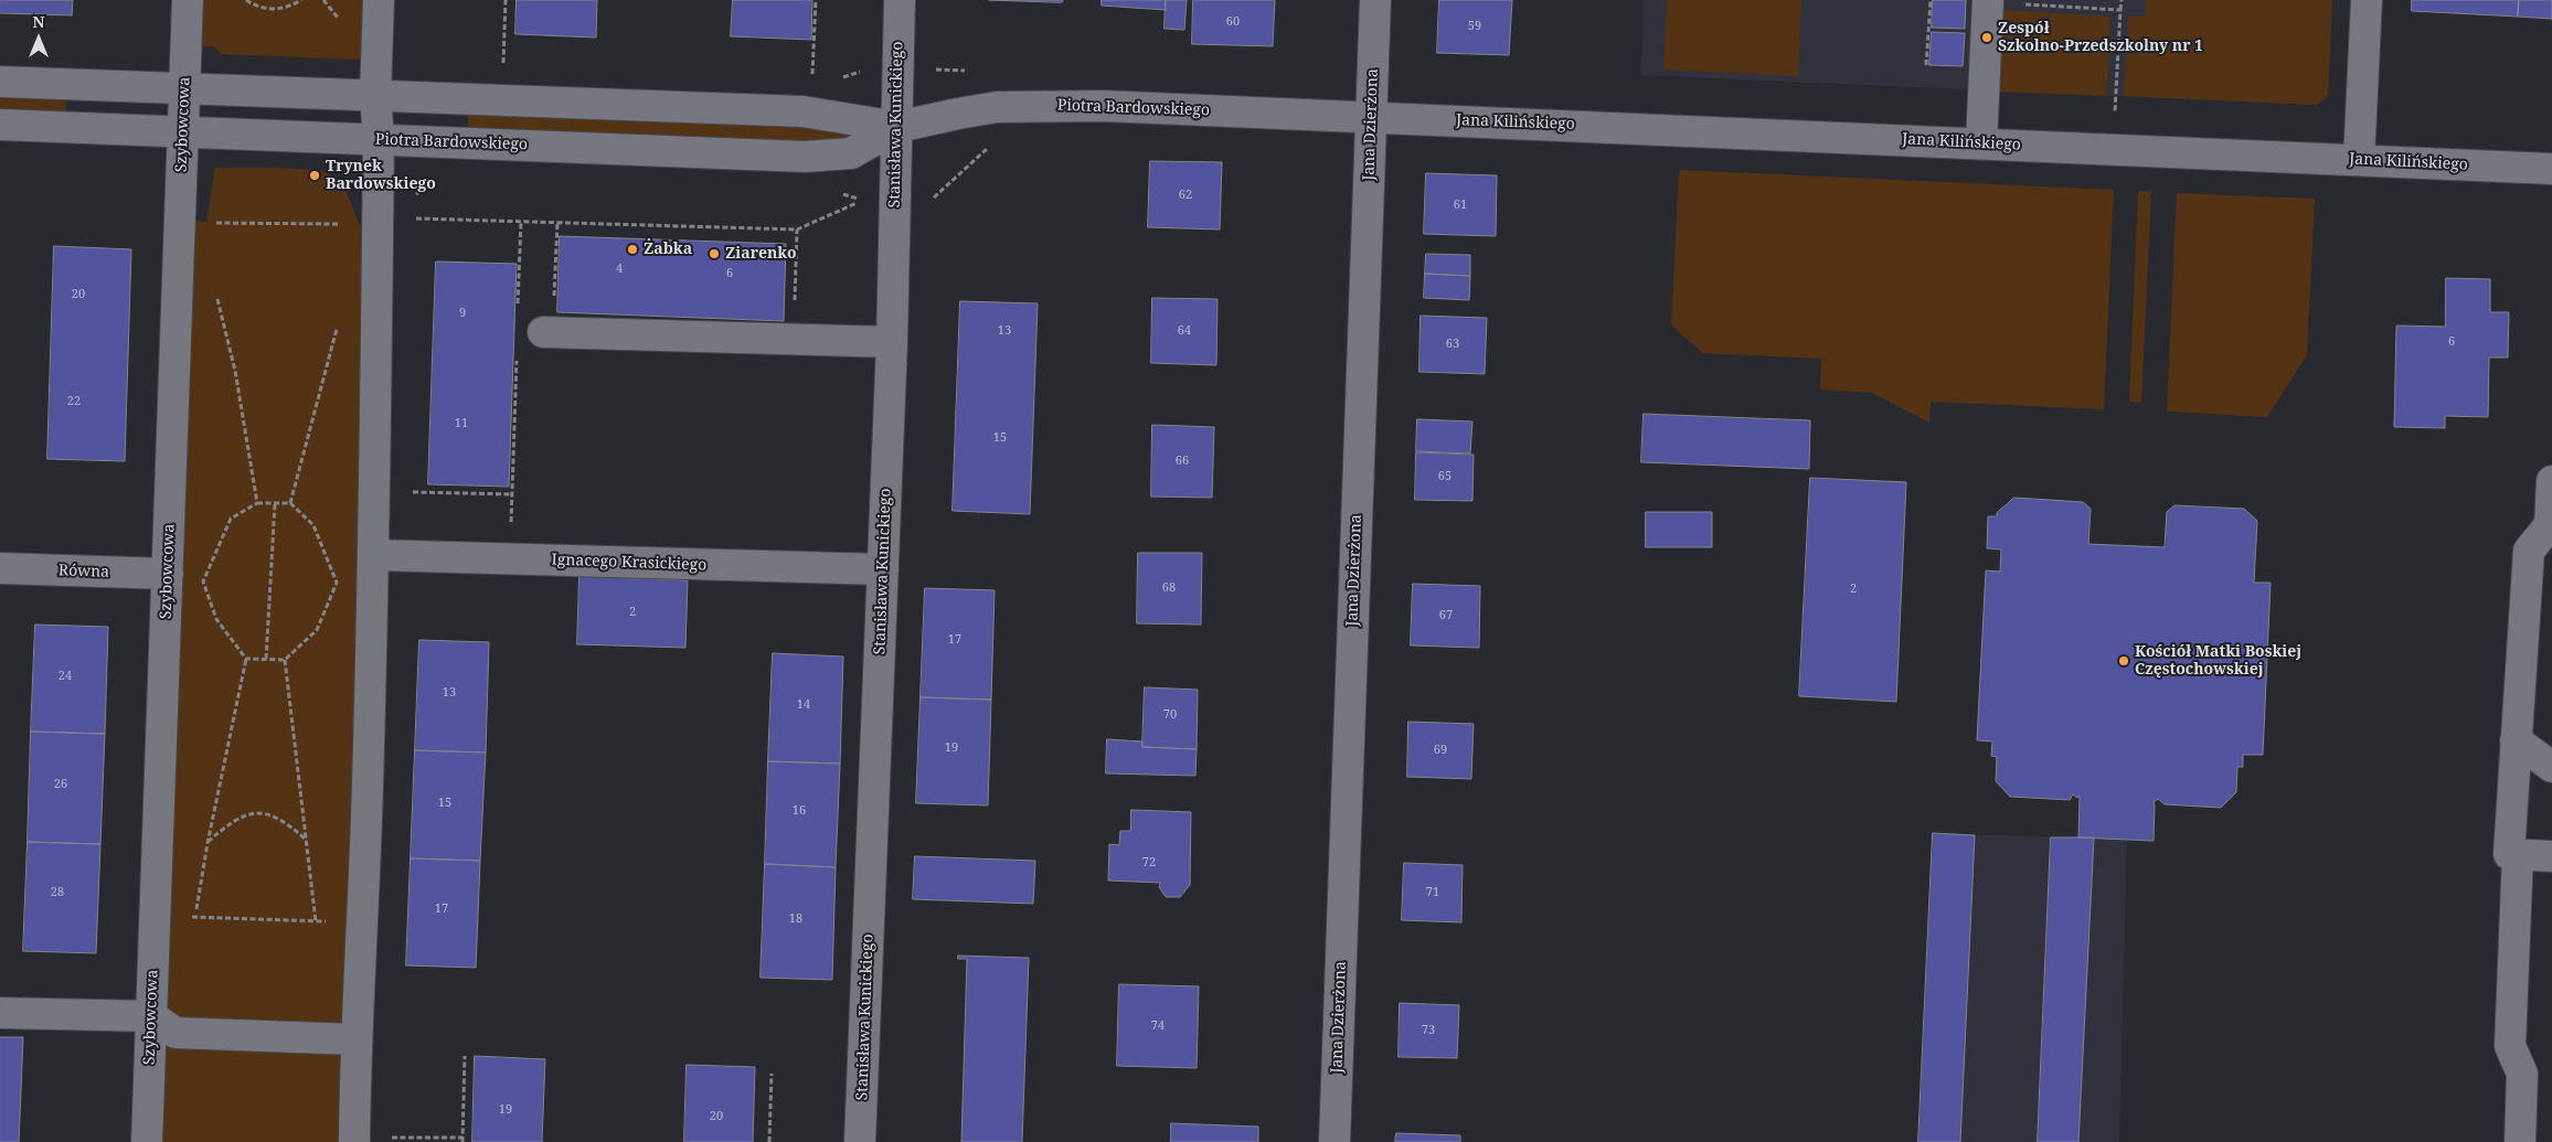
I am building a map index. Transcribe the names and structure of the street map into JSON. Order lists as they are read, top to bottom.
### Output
{
  "streets": {
    "street": [
      "Piotra Bardowskiego",
      "Jana Kilińskiego",
      "Szybowcowa",
      "Stanisława Kunickiego",
      "Jana Dzierżona",
      "Ignacego Krasickiego",
      "Równa"
    ]
  },
  "crossings": [
    ["Piotra Bardowskiego", "Jana Kilińskiego"],
    ["Piotra Bardowskiego", "Szybowcowa"],
    ["Piotra Bardowskiego", "Stanisława Kunickiego"],
    ["Piotra Bardowskiego", "Jana Dzierżona"],
    ["Jana Kilińskiego", "Jana Dzierżona"],
    ["Szybowcowa", "Równa"],
    ["Stanisława Kunickiego", "Ignacego Krasickiego"]
  ],
  "places": [
    "Zespół Szkolno-Przedszkolny nr 1",
    "Trynek Bardowskiego",
    "Żabka",
    "Ziarenko",
    "Kościół Matki Boskiej Częstochowskiej"
  ],
  "house_numbers": [
    "60",
    "59",
    "62",
    "61",
    "4",
    "6",
    "20",
    "9",
    "13",
    "64",
    "6",
    "63",
    "22",
    "11",
    "15",
    "66",
    "65",
    "68",
    "2",
    "2",
    "67",
    "17",
    "24",
    "13",
    "14",
    "70",
    "19",
    "69",
    "26",
    "15",
    "16",
    "72",
    "28",
    "71",
    "17",
    "18",
    "74",
    "73",
    "19",
    "20"
  ],
  "north": "top"
}
